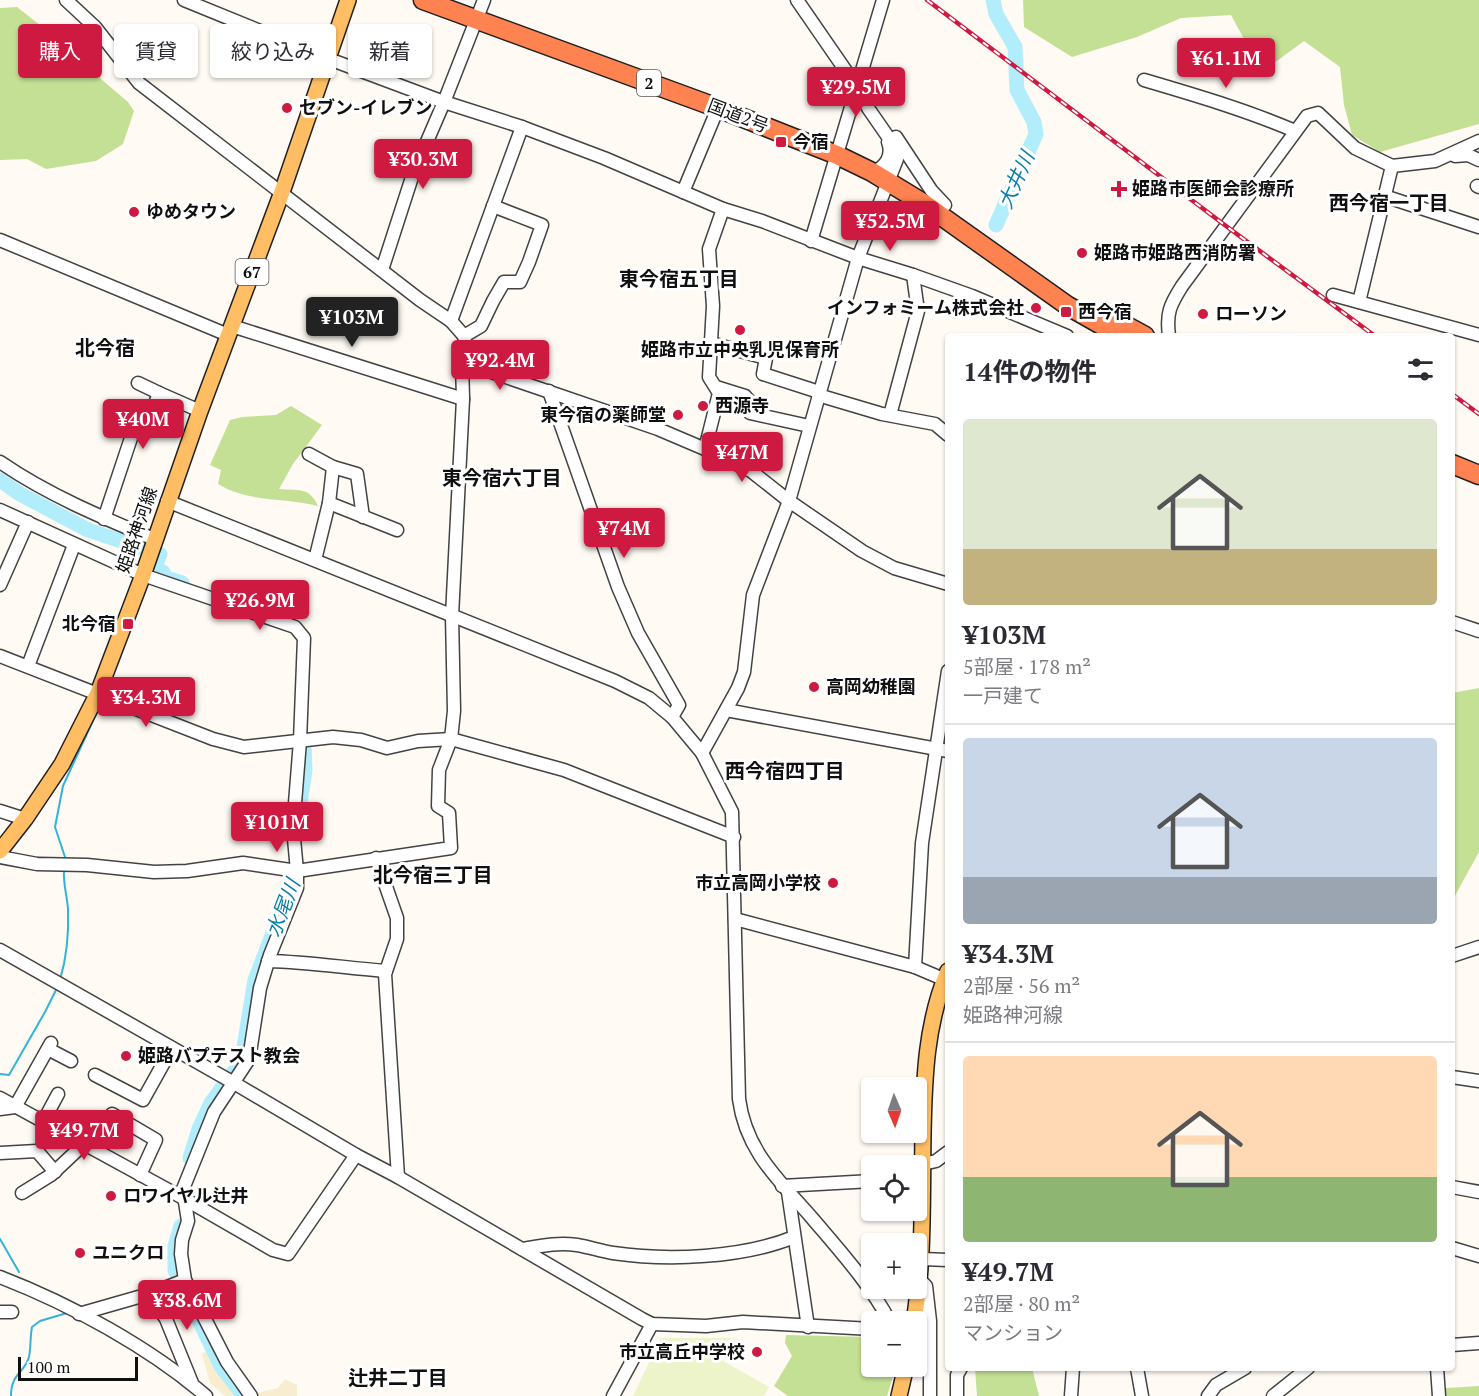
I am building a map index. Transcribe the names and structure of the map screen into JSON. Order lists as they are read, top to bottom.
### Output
{
  "streets": {
    "highway": ["2", "国道2号"],
    "main road": ["67", "姫路神河線"]
  },
  "districts": [
    "西今宿一丁目",
    "東今宿五丁目",
    "北今宿",
    "東今宿六丁目",
    "西今宿四丁目",
    "北今宿三丁目",
    "辻井二丁目"
  ],
  "water": ["大井川", "水尾川"],
  "places": {
    "other": [
      "セブン-イレブン",
      "ゆめタウン",
      "姫路市姫路西消防署",
      "インフォミーム株式会社",
      "ローソン",
      "姫路市立中央乳児保育所",
      "西源寺",
      "東今宿の薬師堂",
      "高岡幼稚園",
      "市立高岡小学校",
      "姫路バプテスト教会",
      "ロワイヤル辻井",
      "ユニクロ",
      "市立高丘中学校"
    ],
    "transit": ["今宿", "西今宿", "北今宿"],
    "health": ["姫路市医師会診療所"]
  },
  "scale_bar": "100 m",
  "north": "bottom",
  "page": {
    "chip": [
      "購入",
      "賃貸",
      "絞り込み",
      "新着"
    ],
    "price": [
      "¥61.1M",
      "¥29.5M",
      "¥30.3M",
      "¥52.5M",
      "¥103M",
      "¥92.4M",
      "¥40M",
      "¥47M",
      "¥74M",
      "¥26.9M",
      "¥34.3M",
      "¥101M",
      "¥49.7M",
      "¥38.6M"
    ],
    "heading": "14件の物件",
    "list": [
      {
        "name": "¥103M",
        "note": "5部屋 · 178 m² · 一戸建て"
      },
      {
        "name": "¥34.3M",
        "note": "2部屋 · 56 m² · 姫路神河線"
      },
      {
        "name": "¥49.7M",
        "note": "2部屋 · 80 m² · マンション"
      }
    ],
    "map_buttons": ["+", "−"],
    "scale": "100 m"
  }
}
